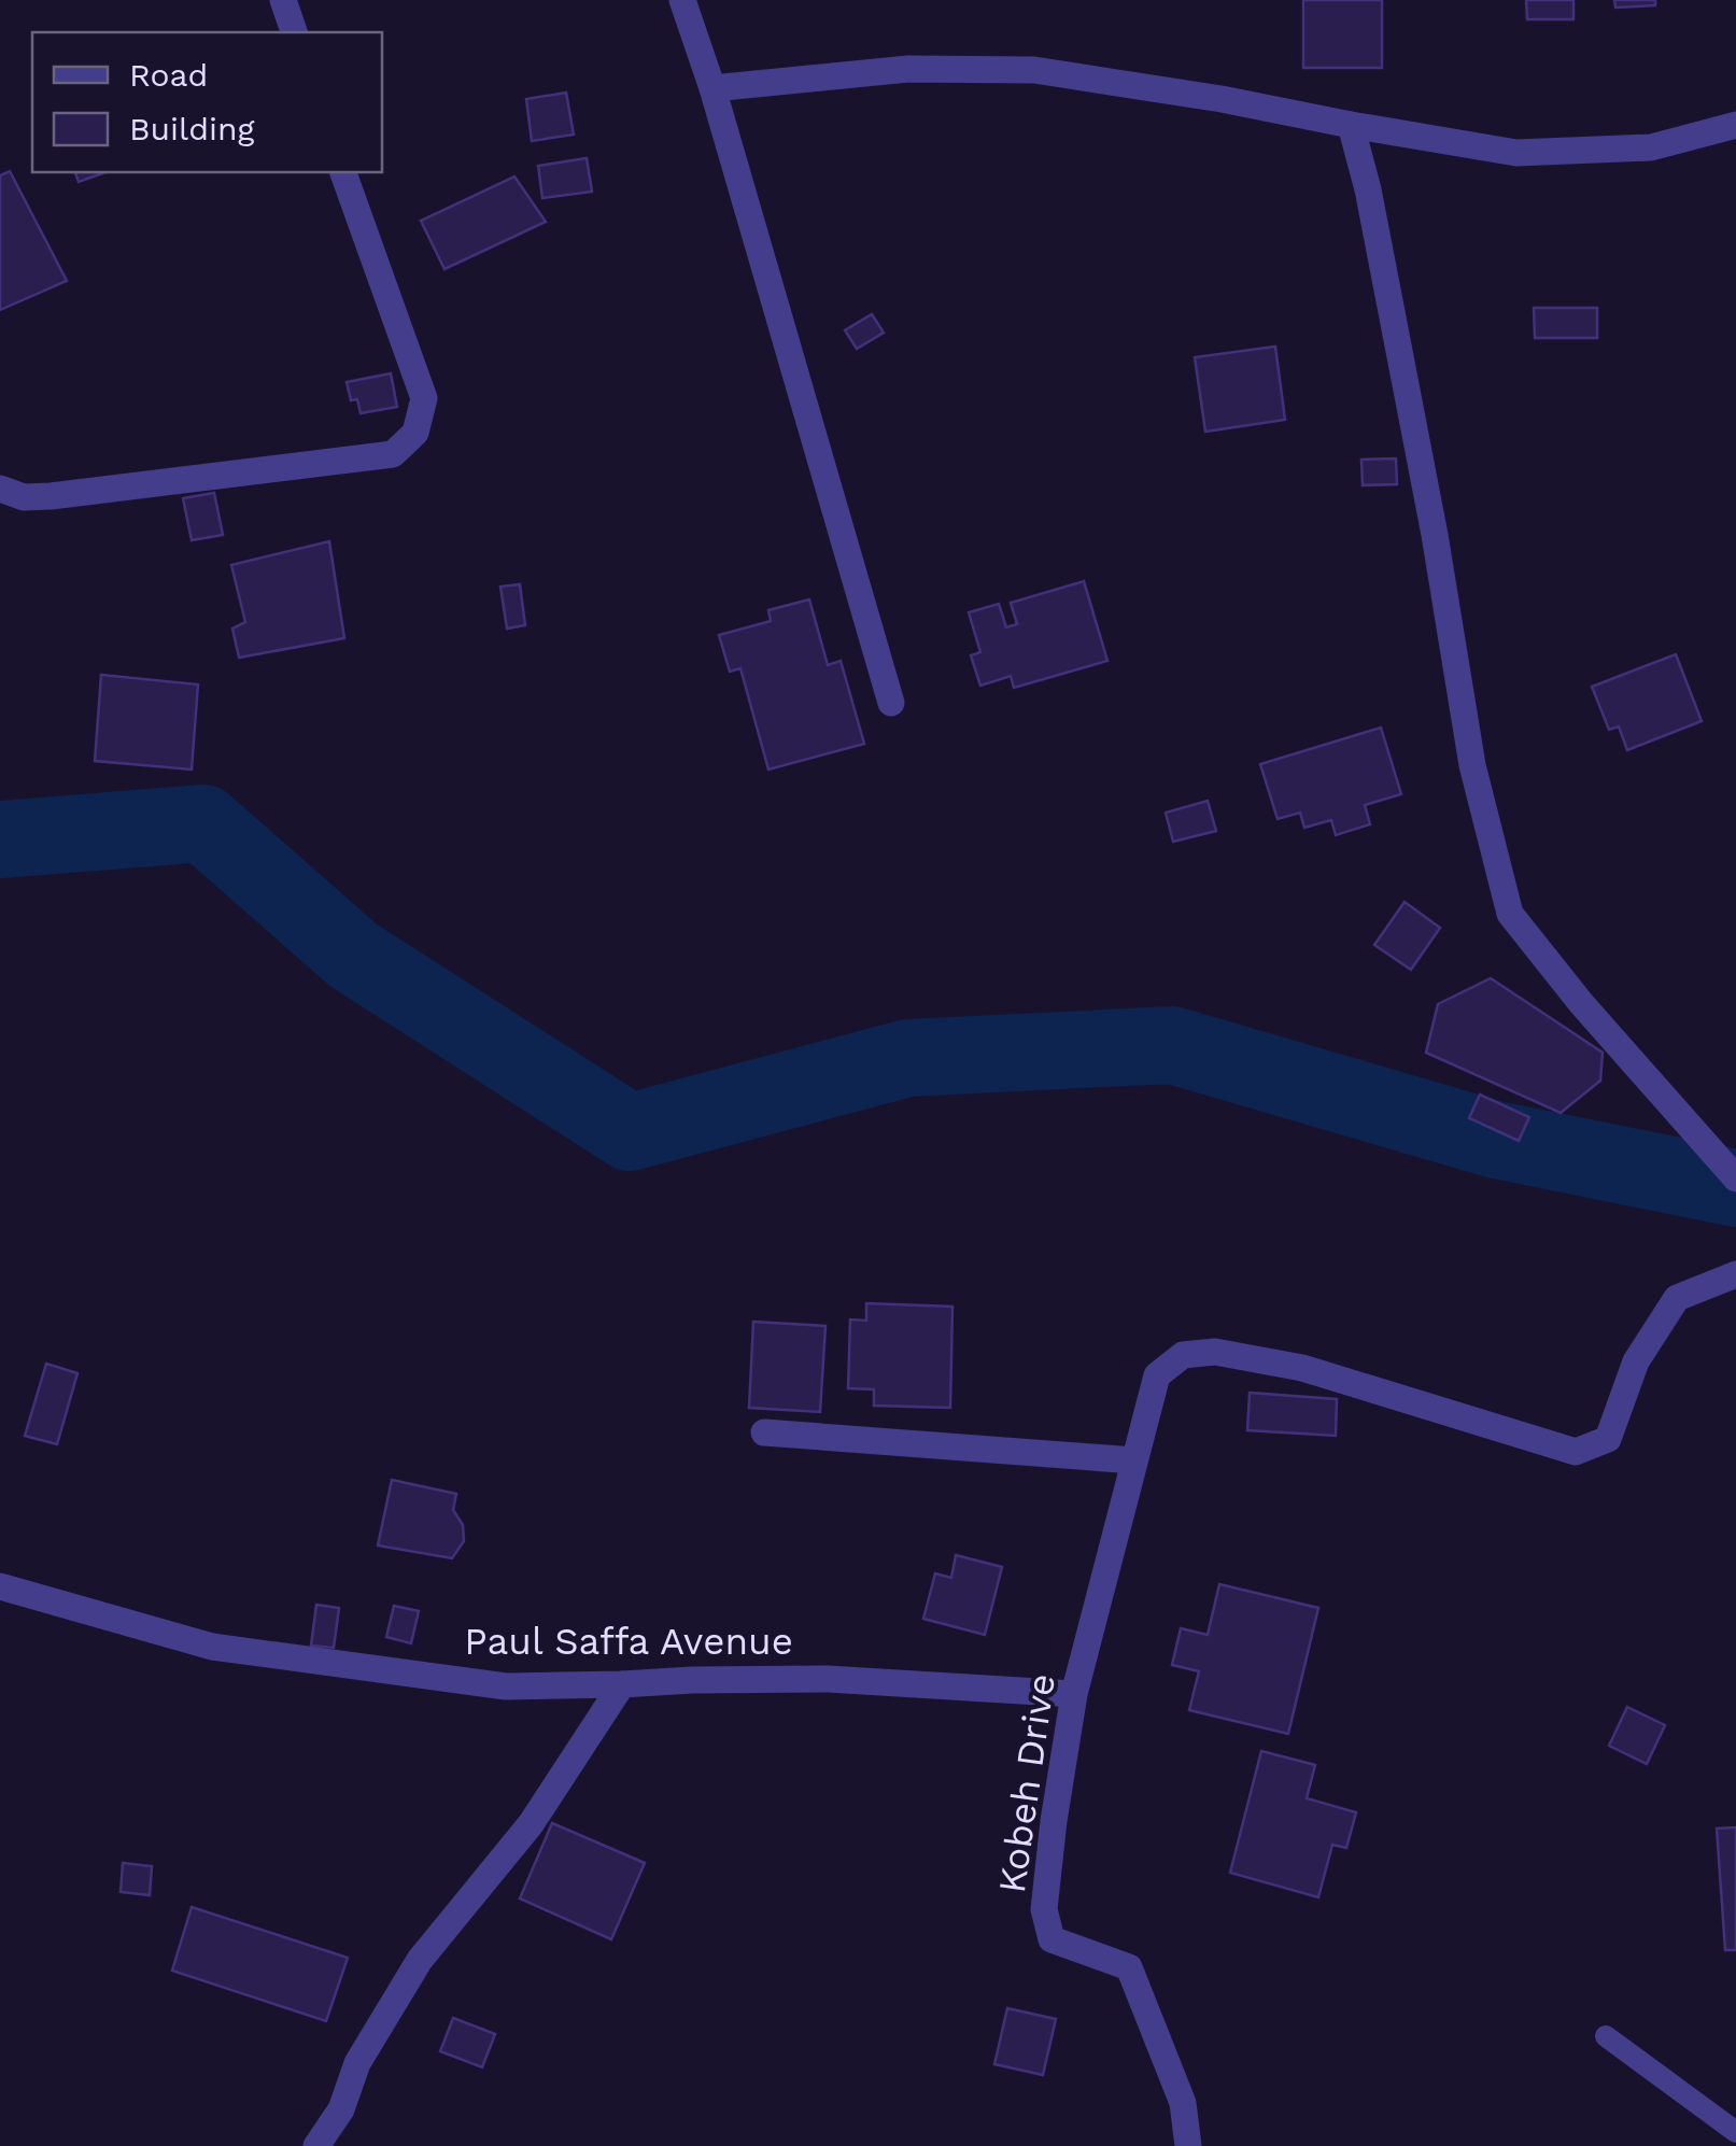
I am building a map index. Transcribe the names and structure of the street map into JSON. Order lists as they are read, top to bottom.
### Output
{
  "streets": {
    "street": ["Paul Saffa Avenue", "Kobeh Drive"]
  },
  "crossings": [
    ["Paul Saffa Avenue", "Kobeh Drive"]
  ],
  "legend": ["Road", "Building"]
}
